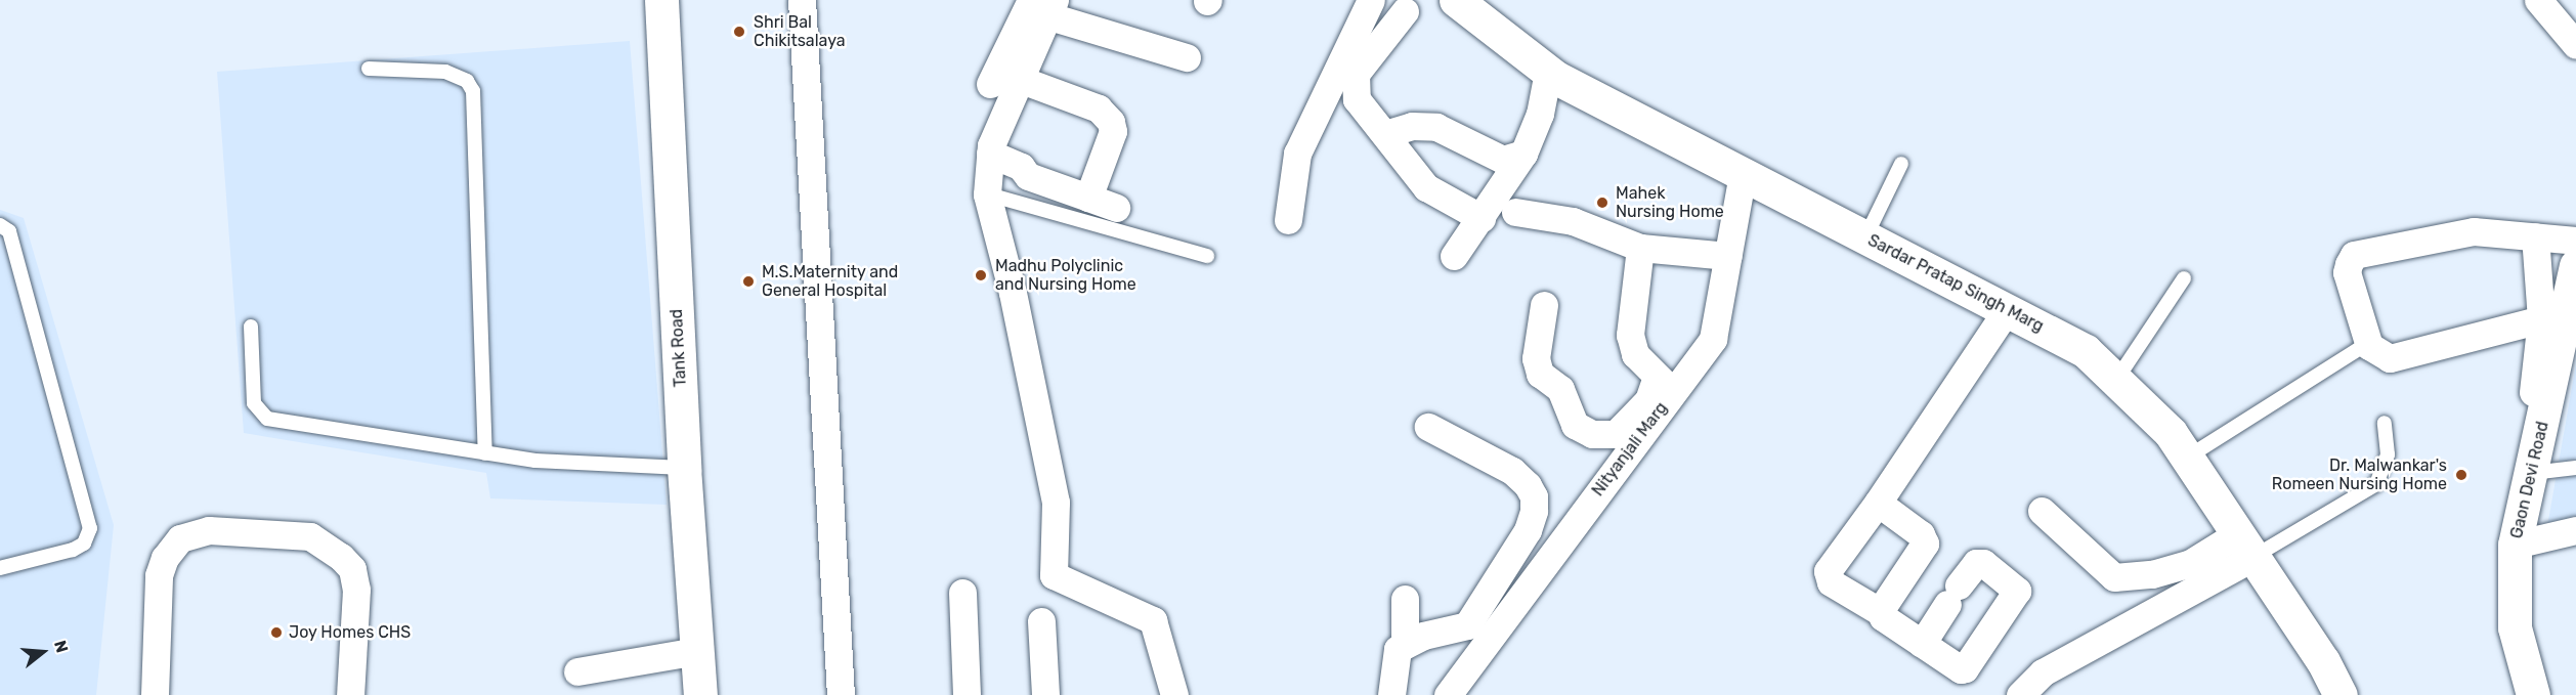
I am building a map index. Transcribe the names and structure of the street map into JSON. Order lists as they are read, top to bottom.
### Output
{
  "streets": {
    "street": [
      "Sardar Pratap Singh Marg",
      "Tank Road",
      "Nityanjali Marg",
      "Gaon Devi Road"
    ]
  },
  "crossings": [
    ["Sardar Pratap Singh Marg", "Nityanjali Marg"]
  ],
  "places": [
    "Shri Bal Chikitsalaya",
    "Mahek Nursing Home",
    "Madhu Polyclinic and Nursing Home",
    "M.S.Maternity and General Hospital",
    "Dr. Malwankar's Romeen Nursing Home",
    "Joy Homes CHS"
  ],
  "north": "right"
}
